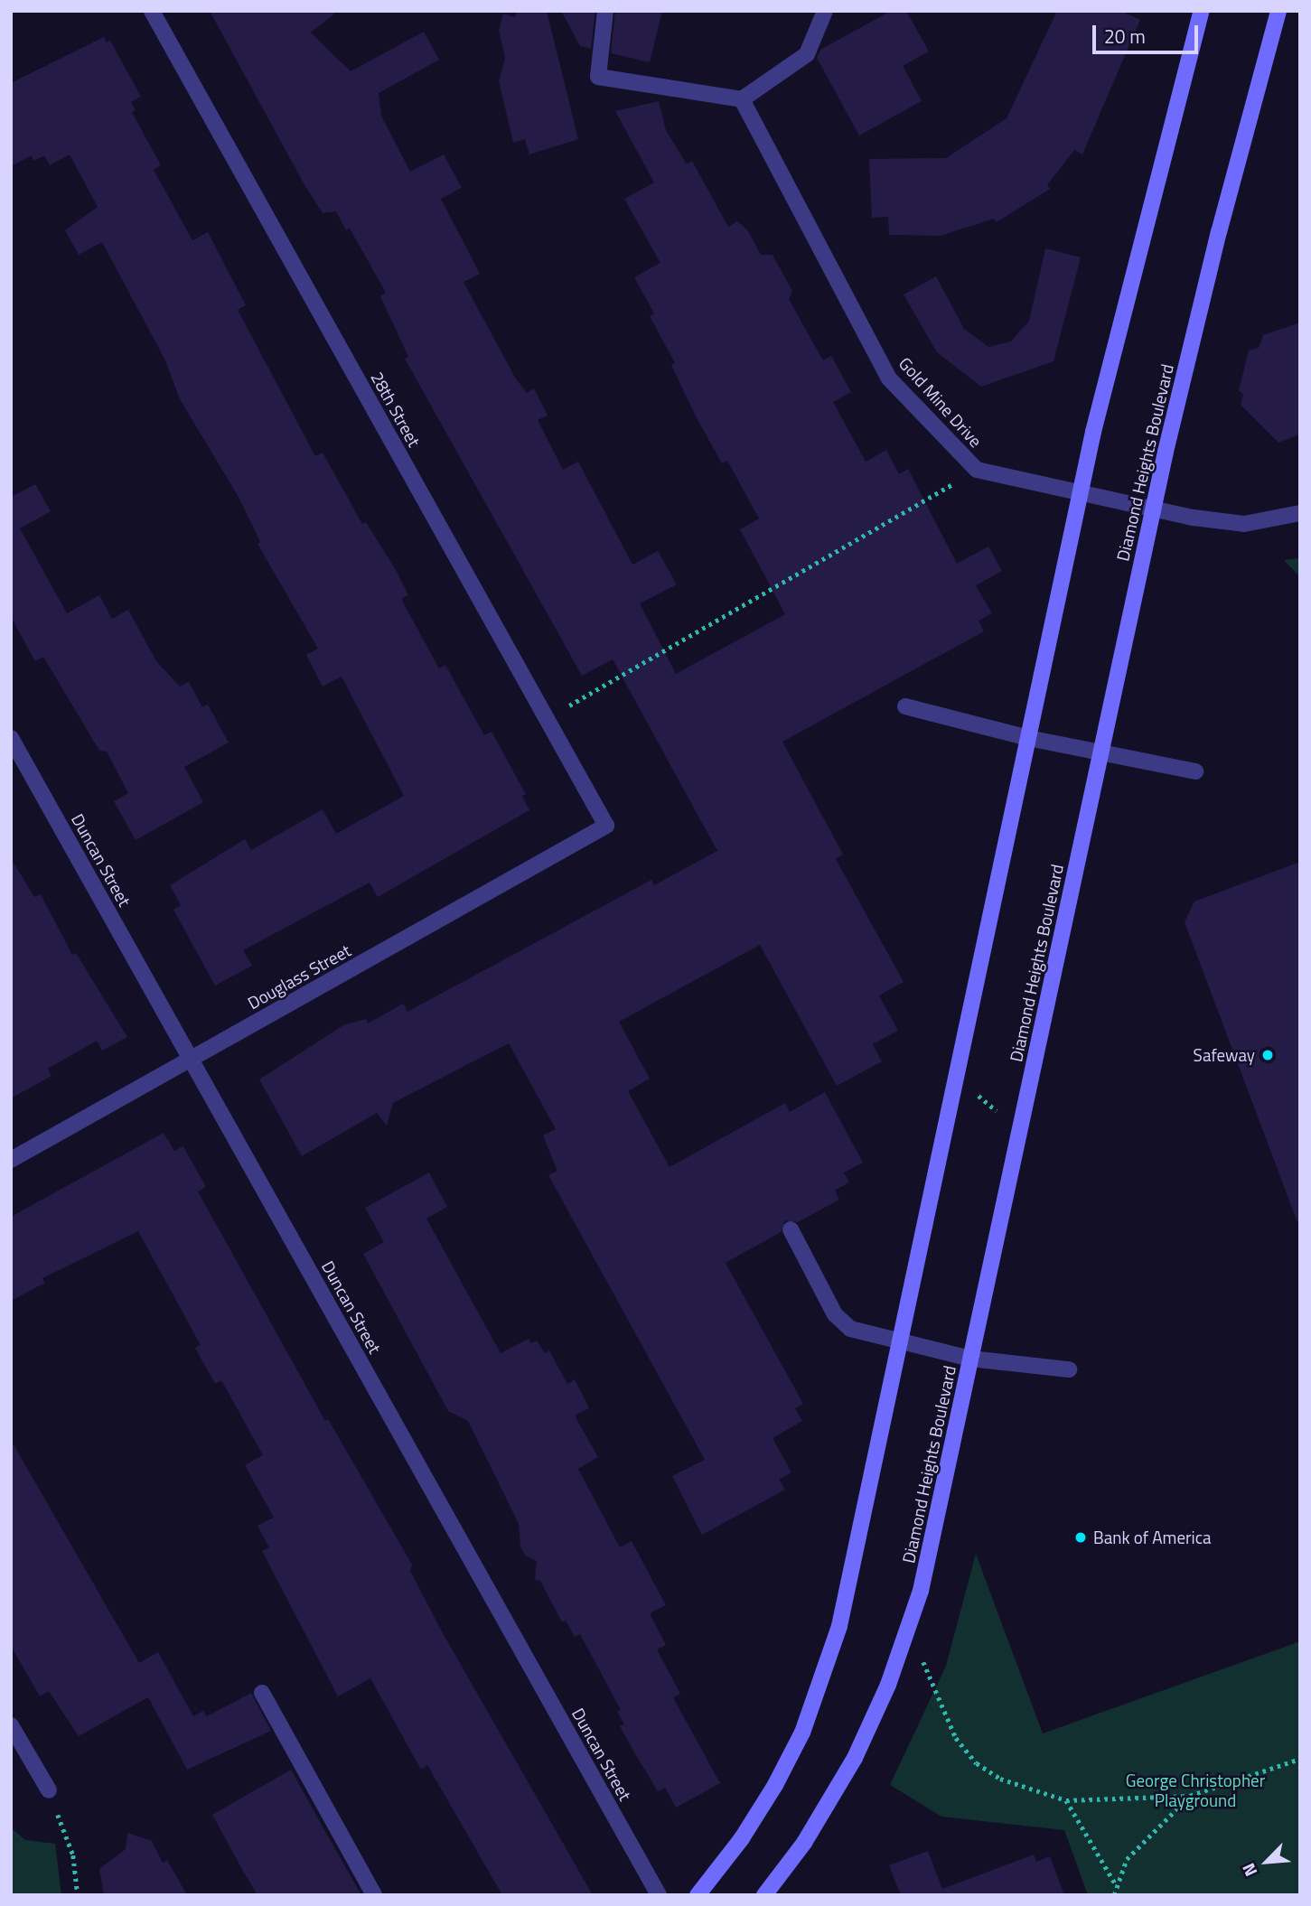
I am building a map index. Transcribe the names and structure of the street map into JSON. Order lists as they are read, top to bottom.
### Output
{
  "streets": {
    "main road": ["Diamond Heights Boulevard"],
    "street": [
      "Gold Mine Drive",
      "28th Street",
      "Duncan Street",
      "Douglass Street"
    ]
  },
  "crossings": [
    ["Gold Mine Drive", "Diamond Heights Boulevard"],
    ["28th Street", "Douglass Street"],
    ["Duncan Street", "Douglass Street"]
  ],
  "parks": ["George Christopher Playground"],
  "places": ["Safeway", "Bank of America"],
  "scale_bar": "20 m",
  "north": "bottom left"
}
